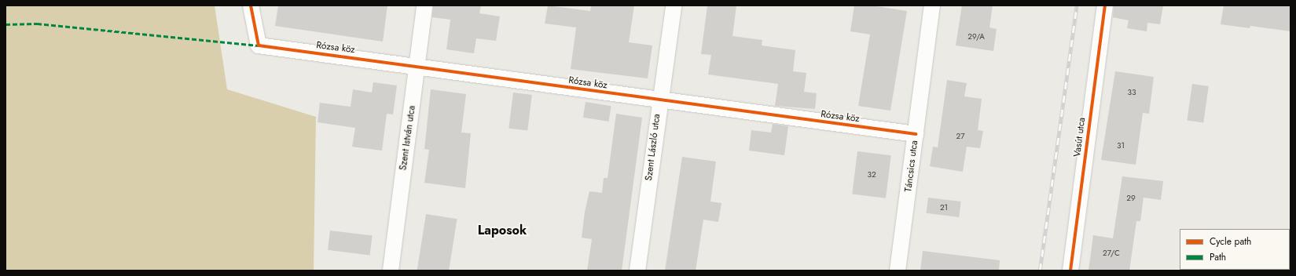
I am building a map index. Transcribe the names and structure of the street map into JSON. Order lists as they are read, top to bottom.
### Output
{
  "streets": {
    "street": [
      "Rózsa köz",
      "Vasút utca",
      "Szent István utca",
      "Szent László utca",
      "Táncsics utca"
    ]
  },
  "crossings": [
    ["Rózsa köz", "Szent István utca"],
    ["Rózsa köz", "Szent László utca"],
    ["Rózsa köz", "Táncsics utca"]
  ],
  "districts": ["Laposok"],
  "house_numbers": [
    "29/A",
    "33",
    "27",
    "31",
    "32",
    "29",
    "21",
    "27/C"
  ],
  "legend": ["Cycle path", "Path"]
}
